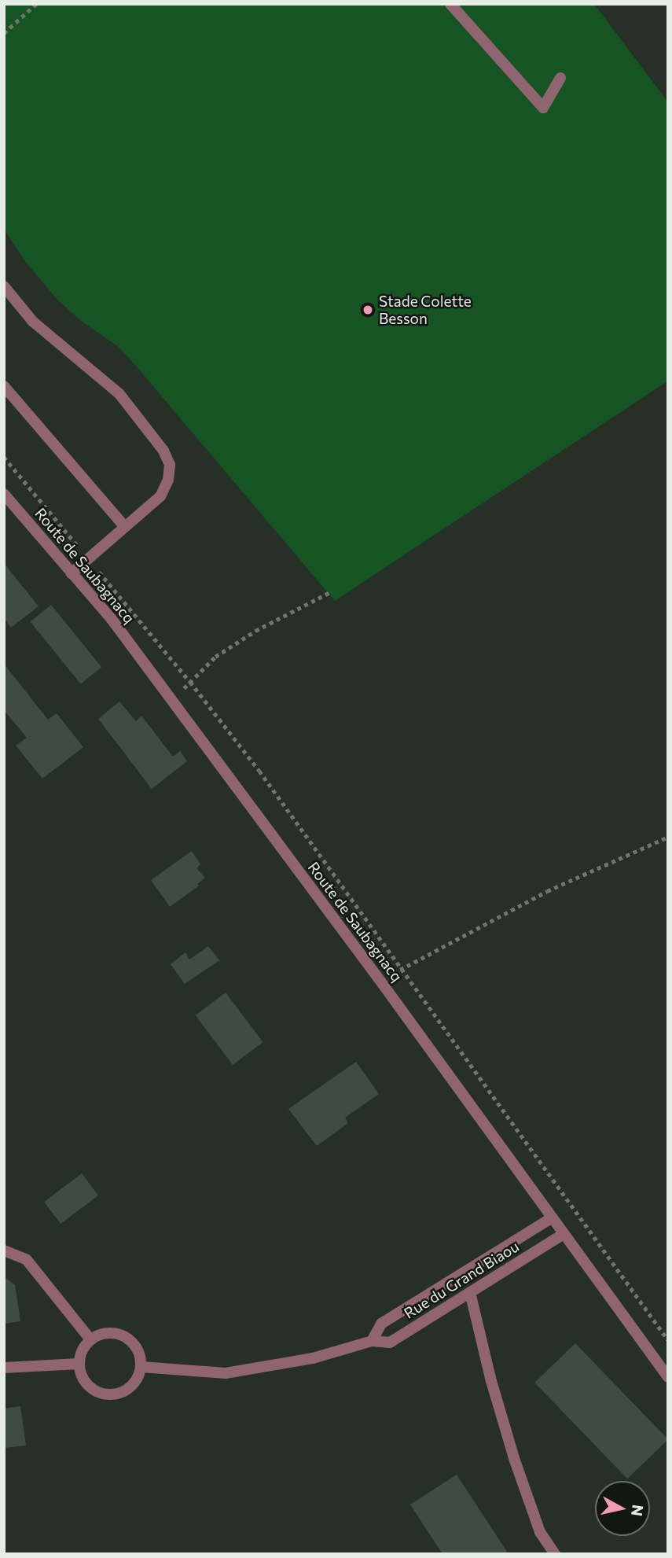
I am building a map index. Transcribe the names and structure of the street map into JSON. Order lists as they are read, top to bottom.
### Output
{
  "streets": {
    "street": ["Route de Saubagnacq", "Rue du Grand Biaou"]
  },
  "crossings": [
    ["Route de Saubagnacq", "Rue du Grand Biaou"]
  ],
  "places": ["Stade Colette Besson"],
  "north": "right"
}
